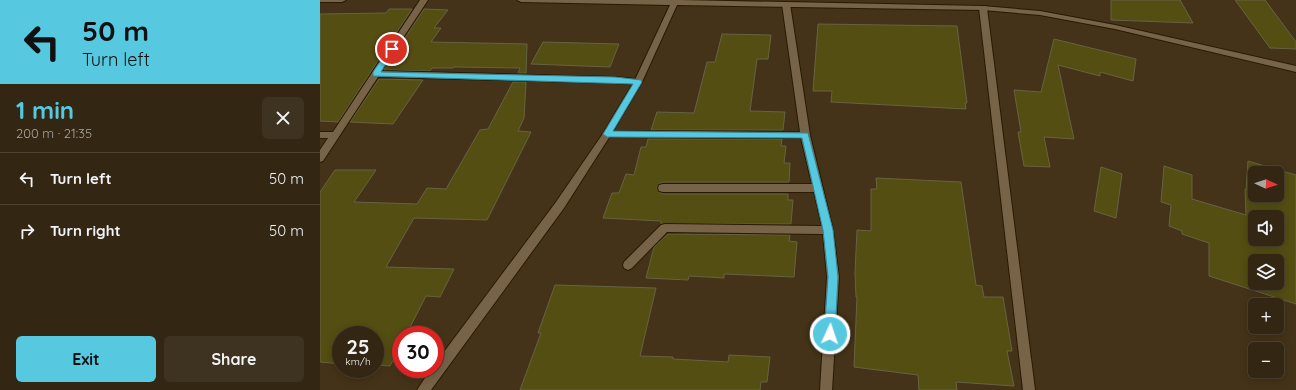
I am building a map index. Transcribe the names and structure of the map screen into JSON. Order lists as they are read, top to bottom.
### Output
{
  "north": "right",
  "page": {
    "turn": ["50 m", "Turn left"],
    "heading": ["1 min", "200 m · 21:35"],
    "list": [
      {
        "name": "Turn left",
        "value": "50 m"
      },
      {
        "name": "Turn right",
        "value": "50 m"
      }
    ],
    "map_buttons": ["+", "−"],
    "speed": "25 km/h",
    "limit": "30",
    "buttons": ["Exit", "Share"]
  }
}
